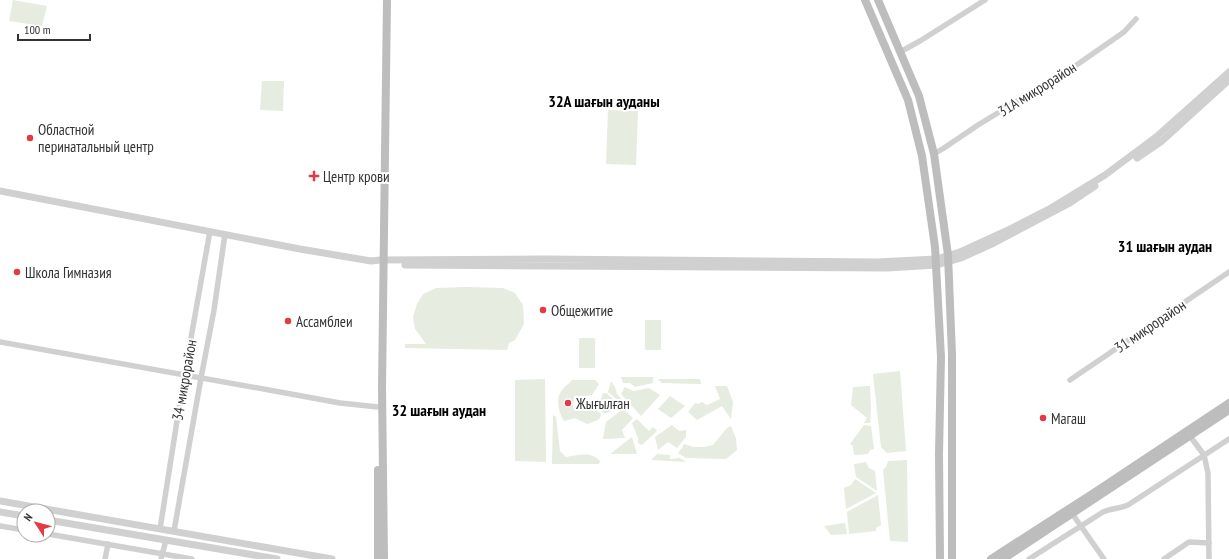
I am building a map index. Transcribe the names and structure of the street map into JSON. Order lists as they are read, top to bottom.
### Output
{
  "streets": {
    "street": ["31А микрорайон", "31 микрорайон", "34 микрорайон"]
  },
  "districts": ["32А шағын ауданы", "31 шағын аудан", "32 шағын аудан"],
  "places": {
    "other": [
      "Областной перинатальный центр",
      "Школа Гимназия",
      "Общежитие",
      "Ассамблеи",
      "Жығылған",
      "Магаш"
    ],
    "health": ["Центр крови"]
  },
  "scale_bar": "100 m",
  "north": "top left"
}
